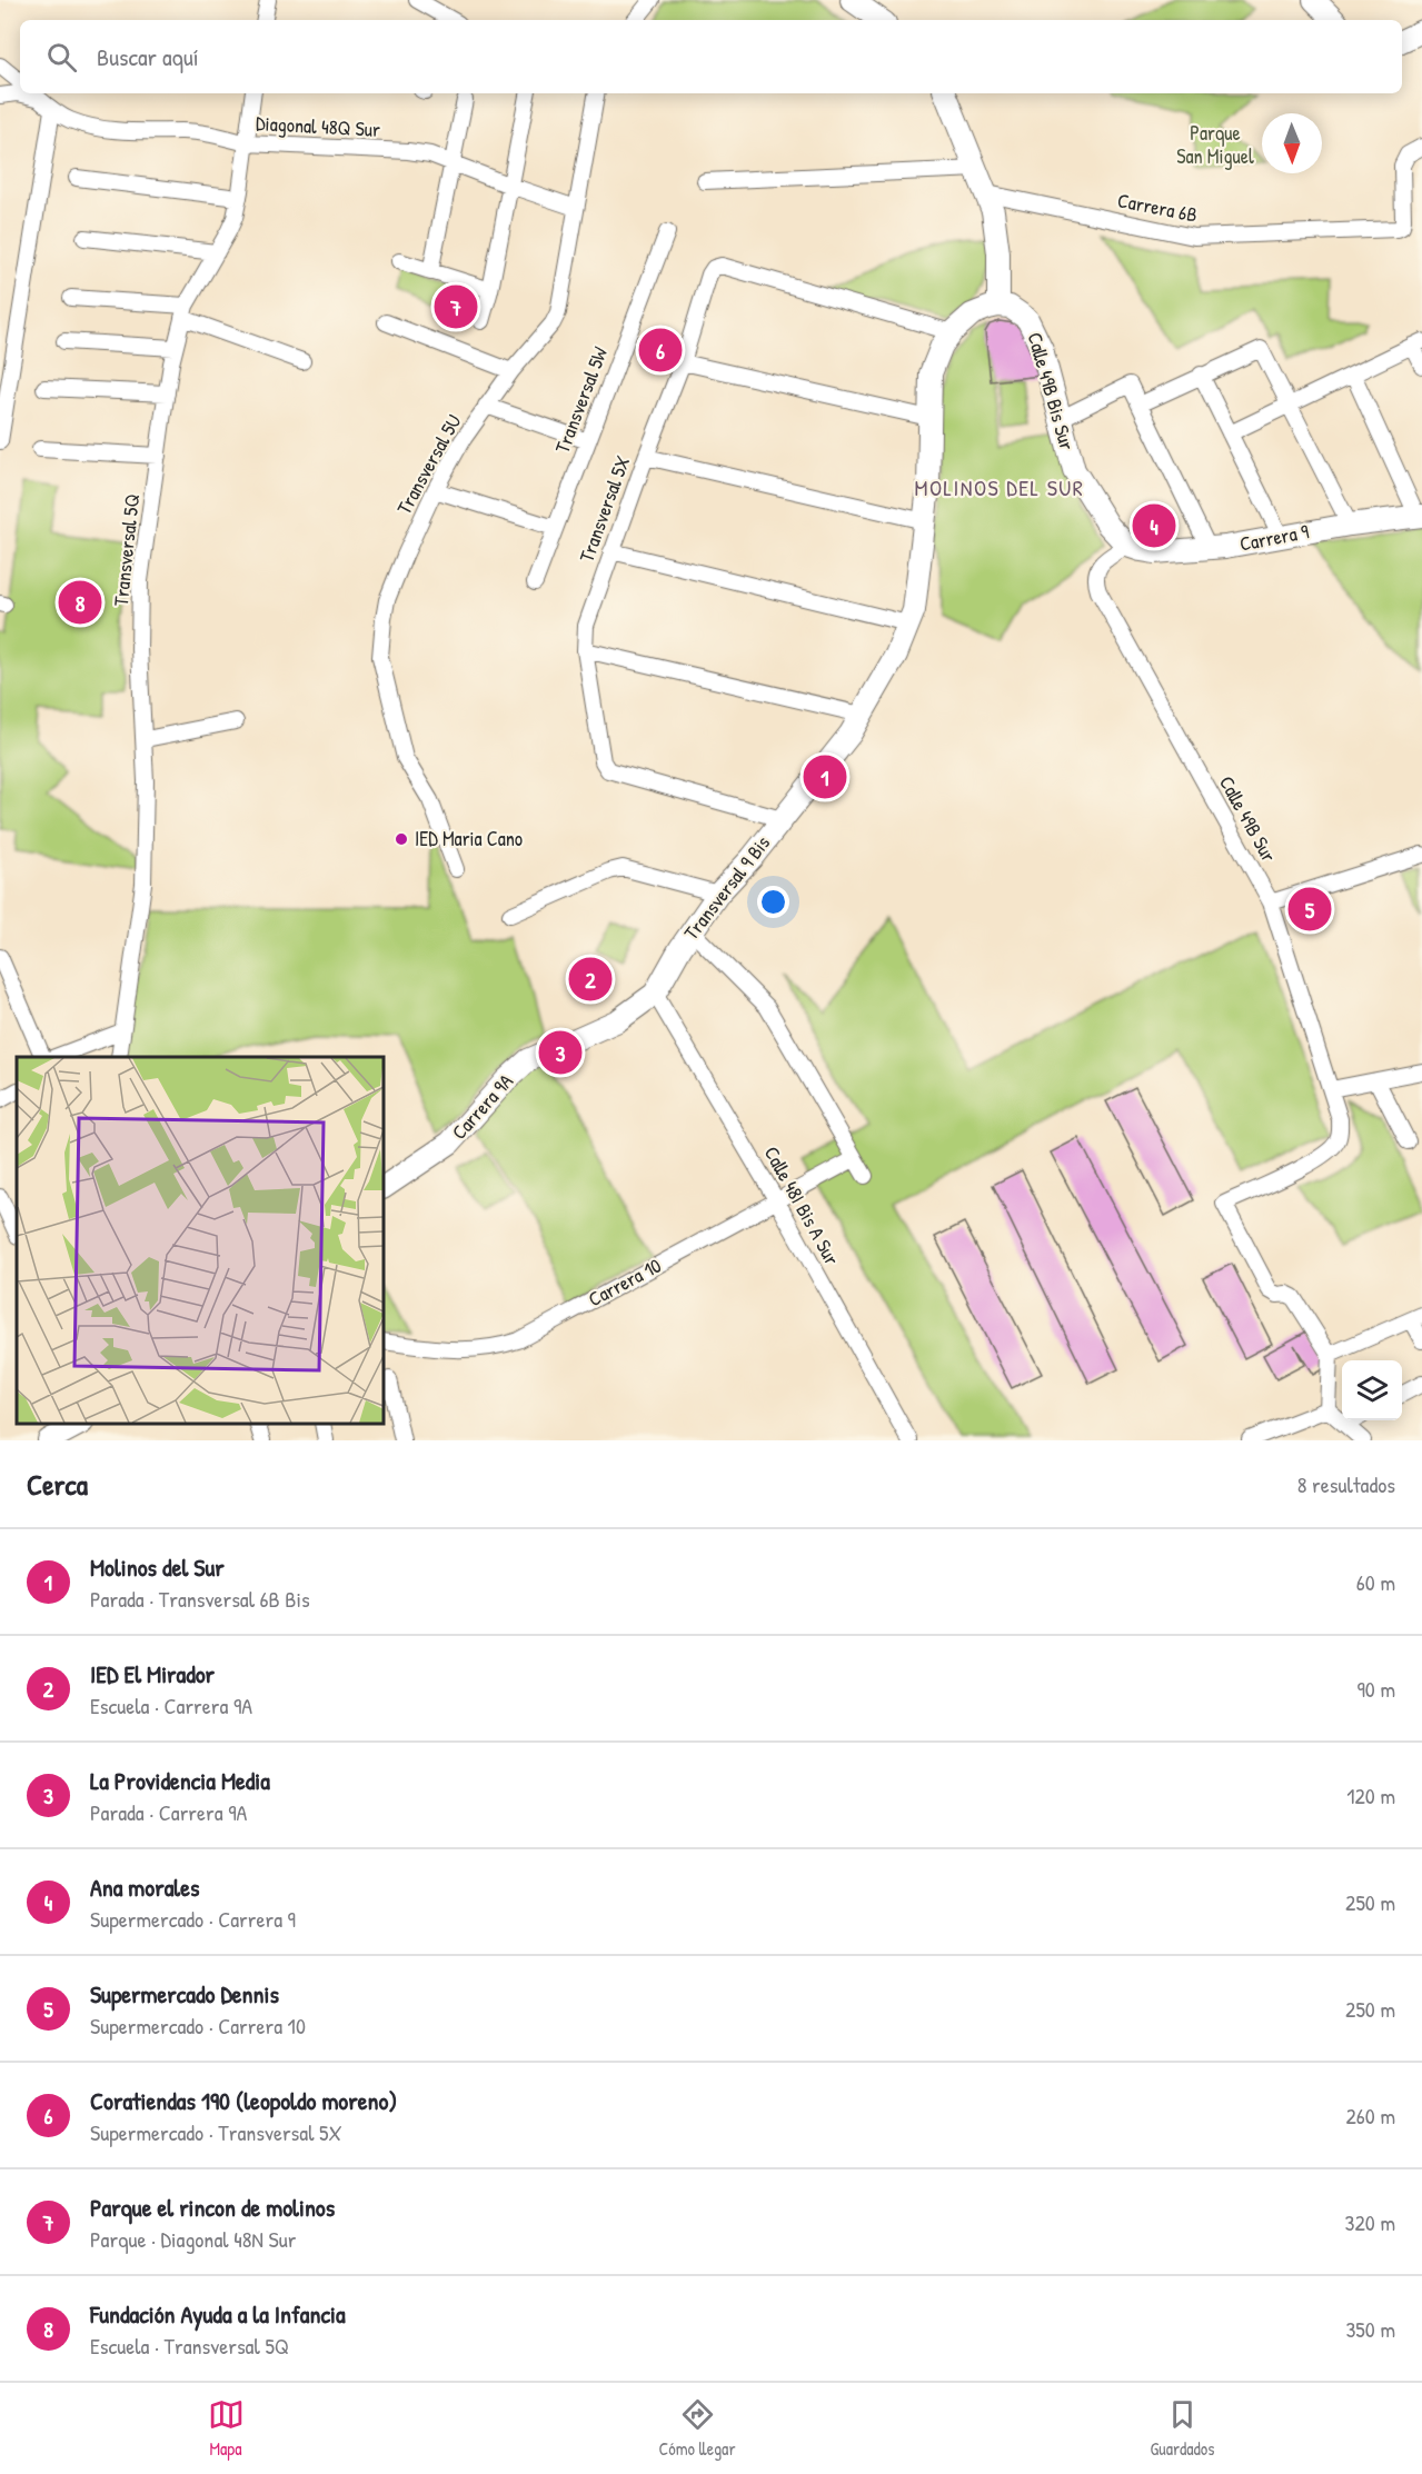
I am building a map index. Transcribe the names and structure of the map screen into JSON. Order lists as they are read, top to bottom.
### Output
{
  "streets": {
    "street": [
      "Diagonal 48Q Sur",
      "Carrera 6B",
      "Calle 49B Bis Sur",
      "Transversal 5W",
      "Transversal 5U",
      "Transversal 5X",
      "Carrera 9",
      "Transversal 5Q",
      "Calle 49B Sur",
      "Transversal 9 Bis",
      "Carrera 9A",
      "Calle 48I Bis A Sur",
      "Carrera 10"
    ]
  },
  "crossings": [
    ["Diagonal 48Q Sur", "Transversal 5U"],
    ["Diagonal 48Q Sur", "Transversal 5Q"],
    ["Calle 49B Bis Sur", "Carrera 9"],
    ["Calle 49B Bis Sur", "Calle 49B Sur"],
    ["Transversal 5X", "Transversal 9 Bis"],
    ["Carrera 9", "Calle 49B Sur"],
    ["Transversal 9 Bis", "Carrera 9A"],
    ["Transversal 9 Bis", "Calle 48I Bis A Sur"],
    ["Carrera 9A", "Calle 48I Bis A Sur"],
    ["Calle 48I Bis A Sur", "Carrera 10"]
  ],
  "districts": ["MOLINOS DEL SUR"],
  "parks": ["Parque San Miguel"],
  "places": ["IED Maria Cano"],
  "north": "bottom",
  "page": {
    "search": "Buscar aquí",
    "pins": [
      "7",
      "6",
      "4",
      "8",
      "1",
      "5",
      "2",
      "3"
    ],
    "heading": ["Cerca", "8 resultados"],
    "list": [
      {
        "mark": "1",
        "name": "Molinos del Sur",
        "note": "Parada · Transversal 6B Bis",
        "value": "60 m"
      },
      {
        "mark": "2",
        "name": "IED El Mirador",
        "note": "Escuela · Carrera 9A",
        "value": "90 m"
      },
      {
        "mark": "3",
        "name": "La Providencia Media",
        "note": "Parada · Carrera 9A",
        "value": "120 m"
      },
      {
        "mark": "4",
        "name": "Ana morales",
        "note": "Supermercado · Carrera 9",
        "value": "250 m"
      },
      {
        "mark": "5",
        "name": "Supermercado Dennis",
        "note": "Supermercado · Carrera 10",
        "value": "250 m"
      },
      {
        "mark": "6",
        "name": "Coratiendas 190 (leopoldo moreno)",
        "note": "Supermercado · Transversal 5X",
        "value": "260 m"
      },
      {
        "mark": "7",
        "name": "Parque el rincon de molinos",
        "note": "Parque · Diagonal 48N Sur",
        "value": "320 m"
      },
      {
        "mark": "8",
        "name": "Fundación Ayuda a la Infancia",
        "note": "Escuela · Transversal 5Q",
        "value": "350 m"
      }
    ],
    "nav": ["Mapa", "Cómo llegar", "Guardados"]
  }
}
